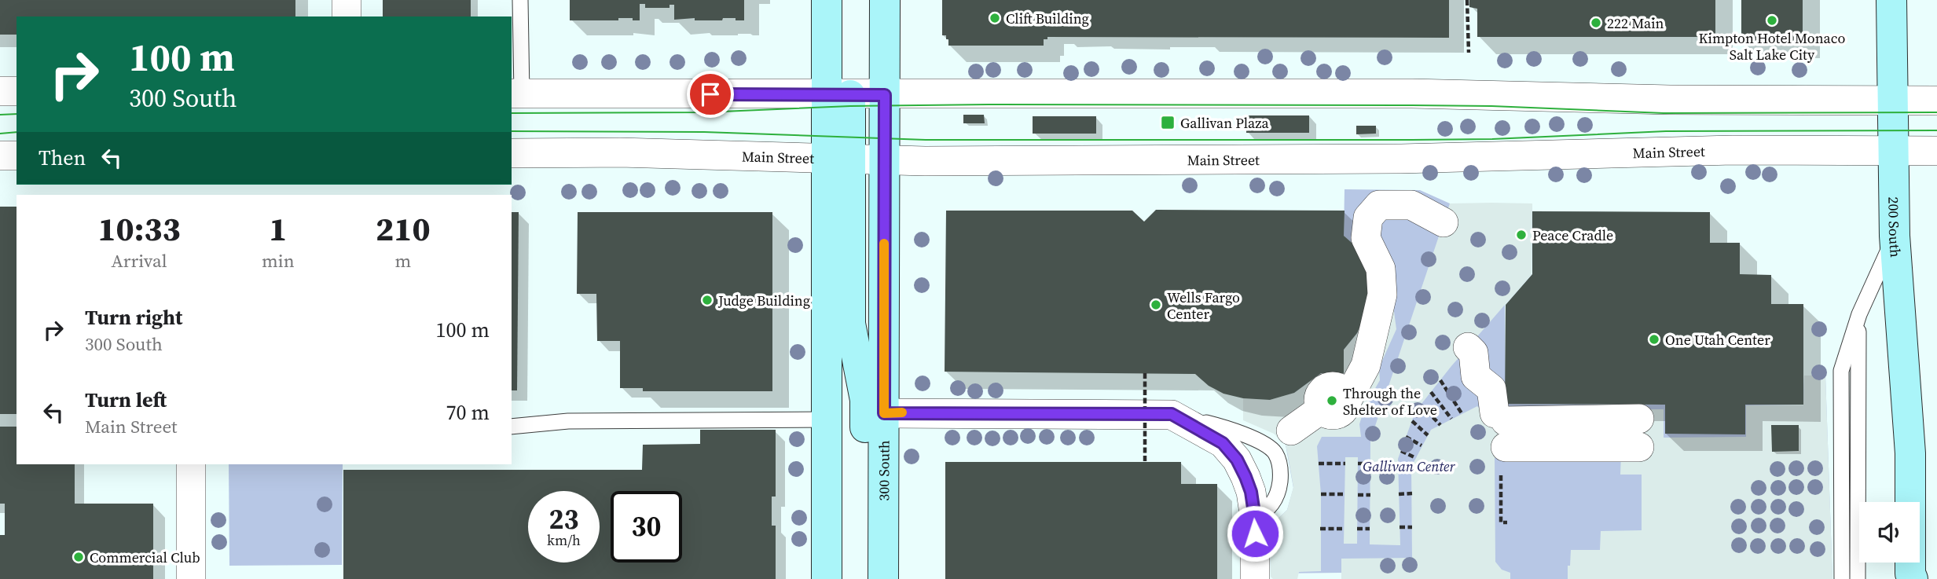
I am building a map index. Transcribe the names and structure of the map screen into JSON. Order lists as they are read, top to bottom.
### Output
{
  "streets": {
    "street": ["Main Street", "200 South", "300 South"]
  },
  "crossings": [
    ["Main Street", "200 South"],
    ["Main Street", "300 South"]
  ],
  "parks": ["Gallivan Center"],
  "places": {
    "other": [
      "Clift Building",
      "Kimpton Hotel Monaco Salt Lake City",
      "222 Main",
      "Peace Cradle",
      "Judge Building",
      "Wells Fargo Center",
      "One Utah Center",
      "Through the Shelter of Love",
      "Commercial Club"
    ],
    "transit": ["Gallivan Plaza"]
  },
  "page": {
    "turn": ["100 m", "300 South"],
    "then": "Then",
    "eta": [
      "10:33",
      "Arrival",
      "1",
      "min",
      "210",
      "m"
    ],
    "list": [
      {
        "name": "Turn right",
        "note": "300 South",
        "value": "100 m"
      },
      {
        "name": "Turn left",
        "note": "Main Street",
        "value": "70 m"
      }
    ],
    "speed": "23 km/h",
    "limit": "30"
  }
}
